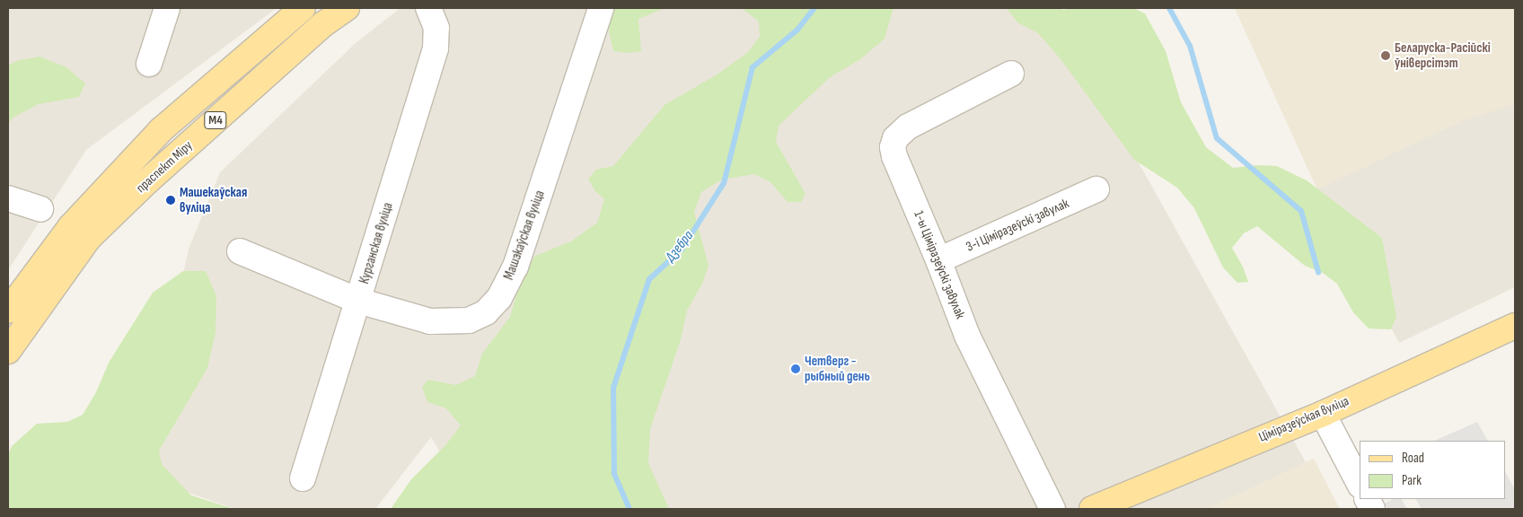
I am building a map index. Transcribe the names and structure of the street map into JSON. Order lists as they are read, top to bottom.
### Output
{
  "streets": {
    "main road": ["М4", "праспект Міру", "Ціміразеўская вуліца"],
    "street": [
      "3-і Ціміразеўскі завулак",
      "Машэкаўская вуліца",
      "Курганская вуліца",
      "1-ы Ціміразеўскі завулак"
    ]
  },
  "crossings": [
    ["3-і Ціміразеўскі завулак", "1-ы Ціміразеўскі завулак"],
    ["Машэкаўская вуліца", "Курганская вуліца"]
  ],
  "water": ["Дзебра"],
  "places": ["Беларуска-Расійскі ўніверсітэт", "Машекаўская вуліца", "Четверг - рыбный день"],
  "legend": ["Road", "Park"]
}
